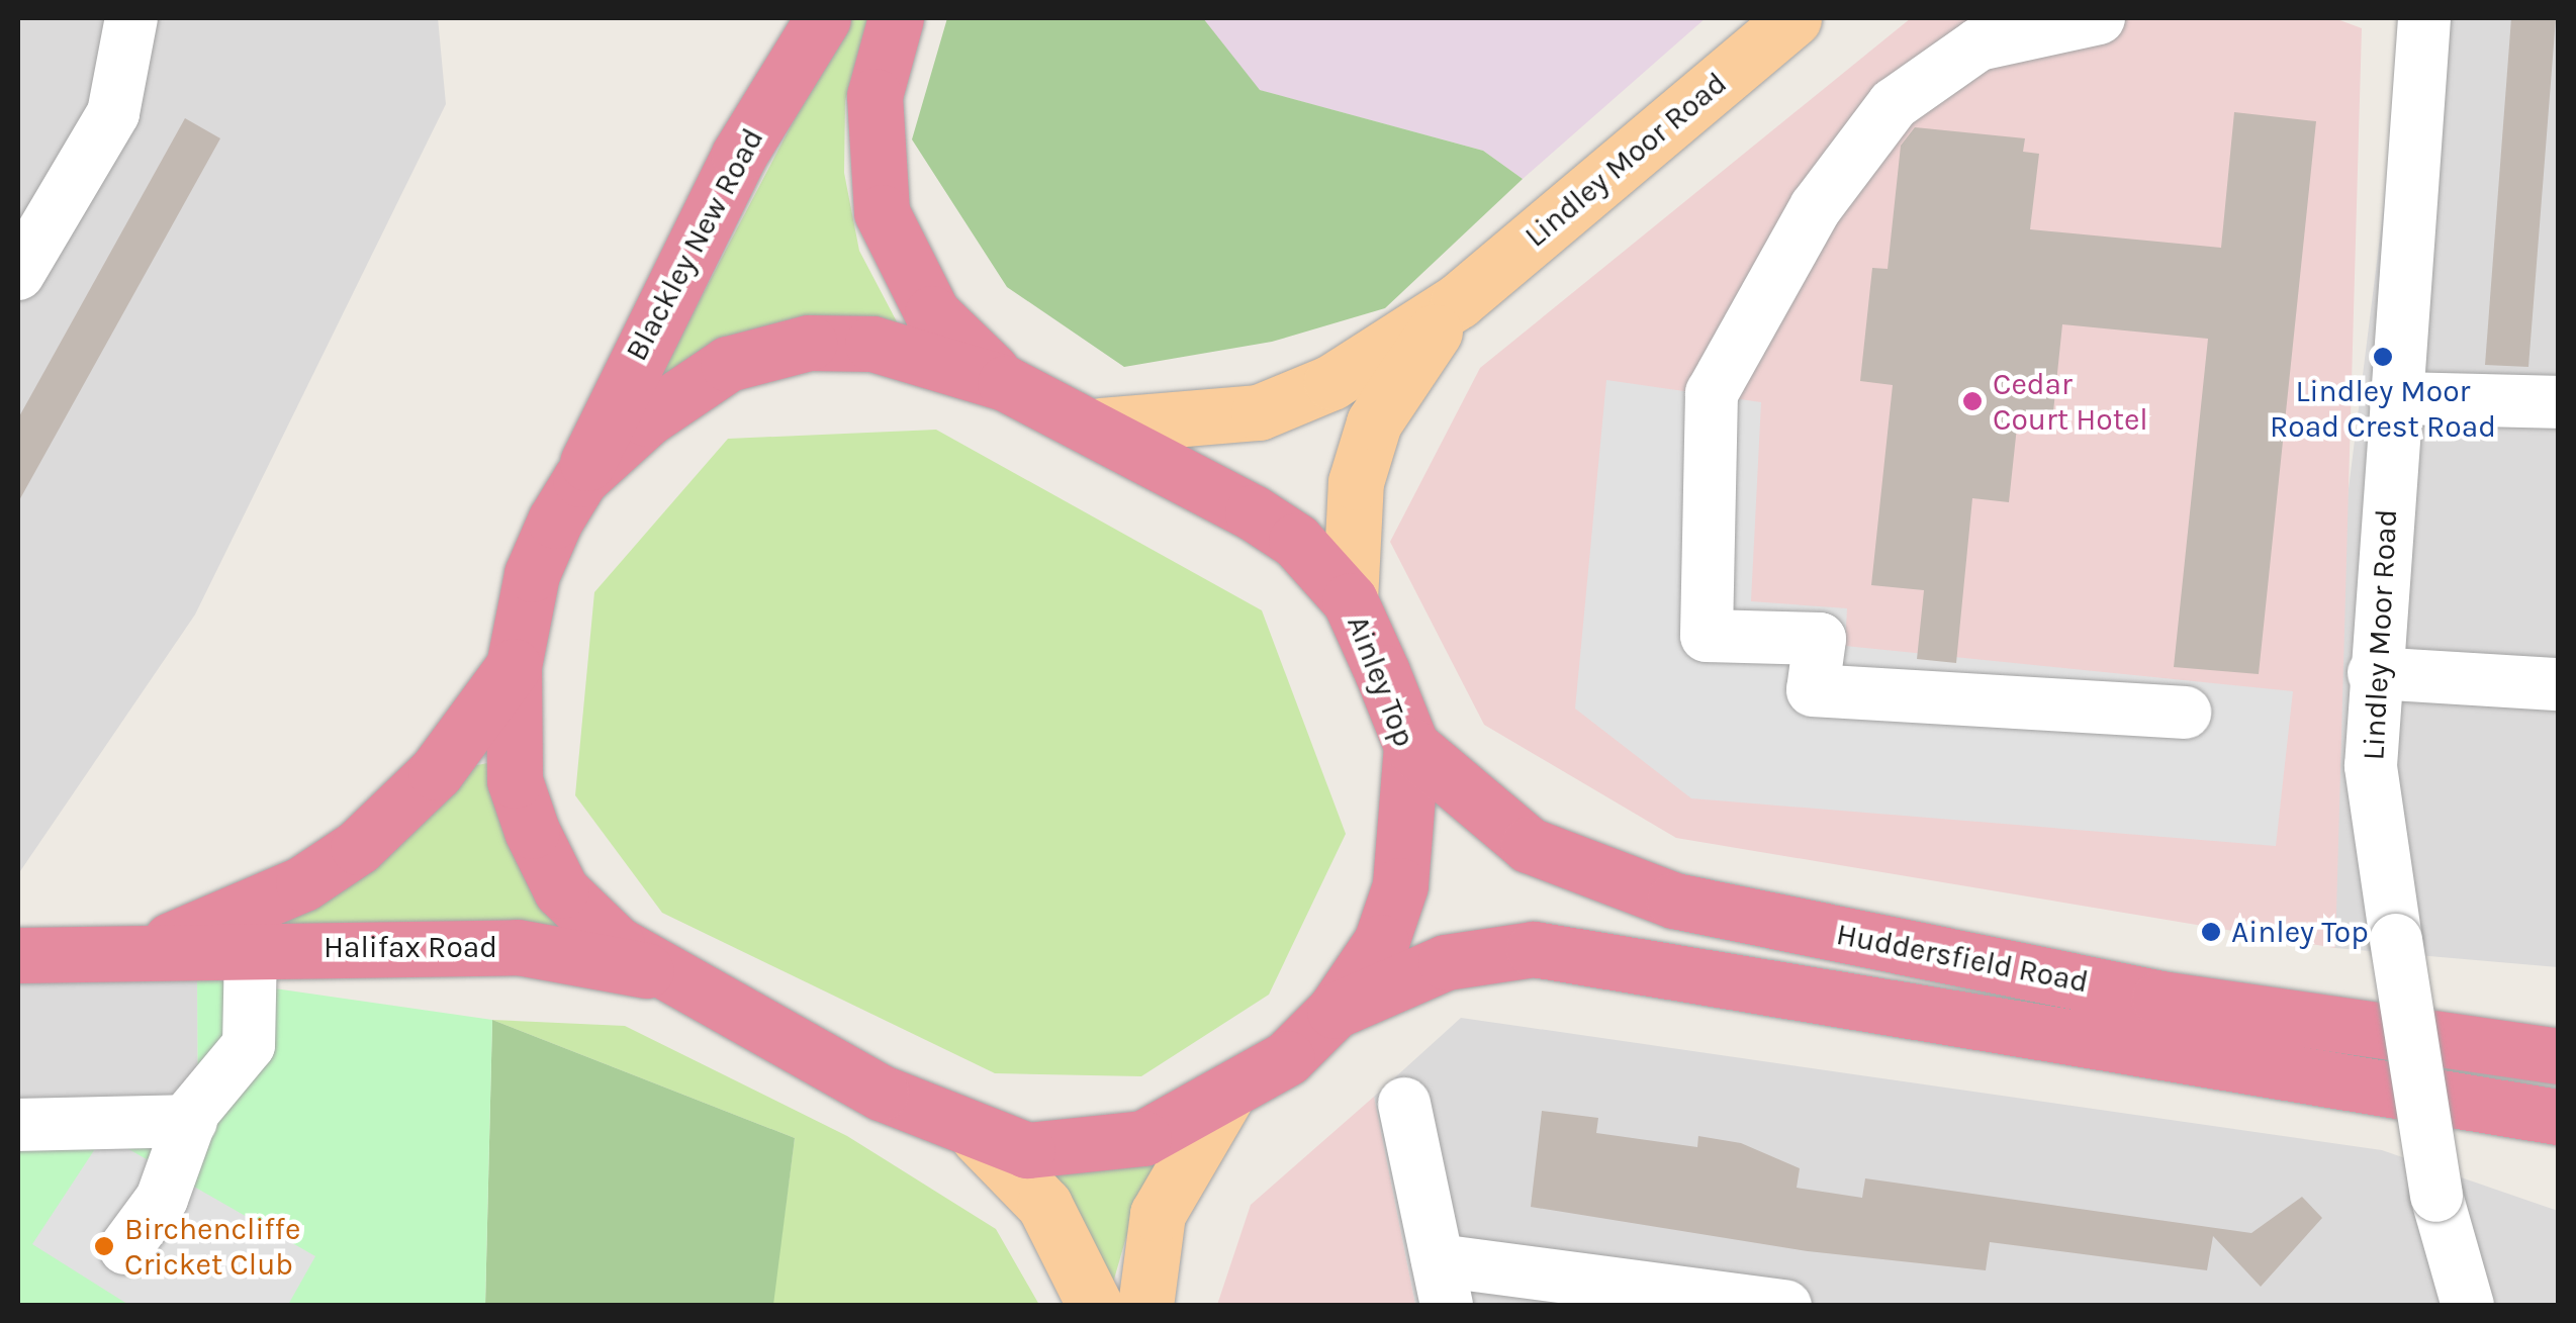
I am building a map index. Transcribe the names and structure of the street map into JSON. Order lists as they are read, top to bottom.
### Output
{
  "streets": {
    "highway": [
      "Blackley New Road",
      "Ainley Top",
      "Halifax Road",
      "Huddersfield Road"
    ],
    "main road": ["Lindley Moor Road"]
  },
  "crossings": [
    ["Lindley Moor Road", "Ainley Top"],
    ["Blackley New Road", "Ainley Top"],
    ["Ainley Top", "Halifax Road"],
    ["Ainley Top", "Huddersfield Road"]
  ],
  "places": [
    "Lindley Moor Road Crest Road",
    "Cedar Court Hotel",
    "Ainley Top",
    "Birchencliffe Cricket Club"
  ]
}
